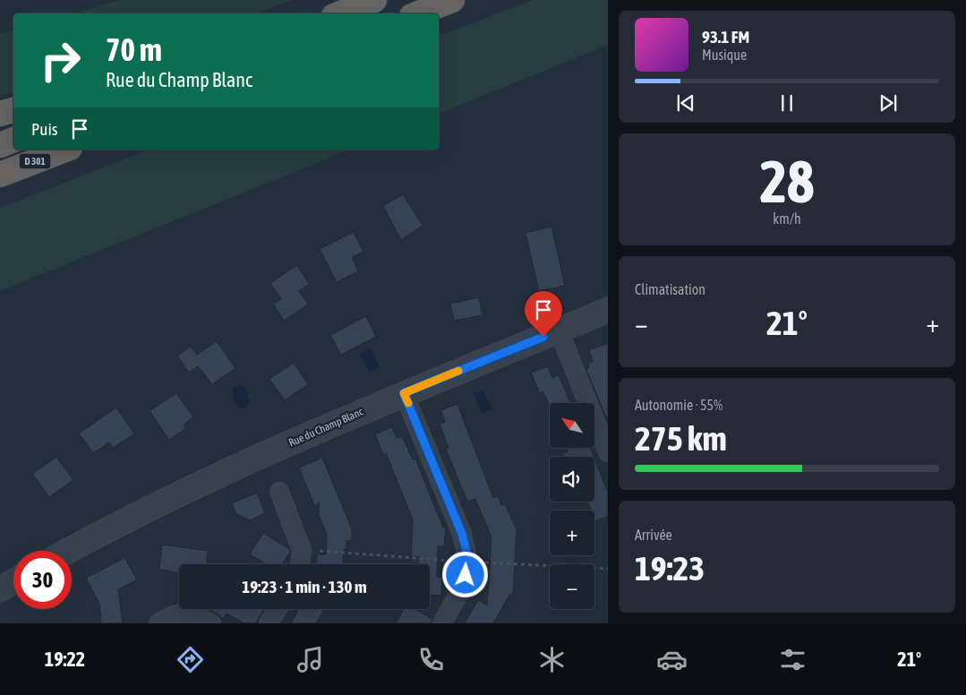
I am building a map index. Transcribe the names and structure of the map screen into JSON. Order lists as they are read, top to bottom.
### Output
{
  "streets": {
    "highway": ["D 301"],
    "street": ["Rue du Champ Blanc"]
  },
  "north": "top left",
  "page": {
    "turn": ["70 m", "Rue du Champ Blanc"],
    "song": ["93.1 FM", "Musique"],
    "then": "Puis",
    "tile": [
      ["28", "km/h"],
      "Climatisation",
      ["Autonomie · 55%", "275 km"],
      ["Arrivée", "19:23"]
    ],
    "heat": ["−", "21°", "+"],
    "map_buttons": ["+", "−"],
    "limit": "30",
    "trip": "19:23 · 1 min · 130 m",
    "tabs": ["19:22", "21°"]
  }
}
